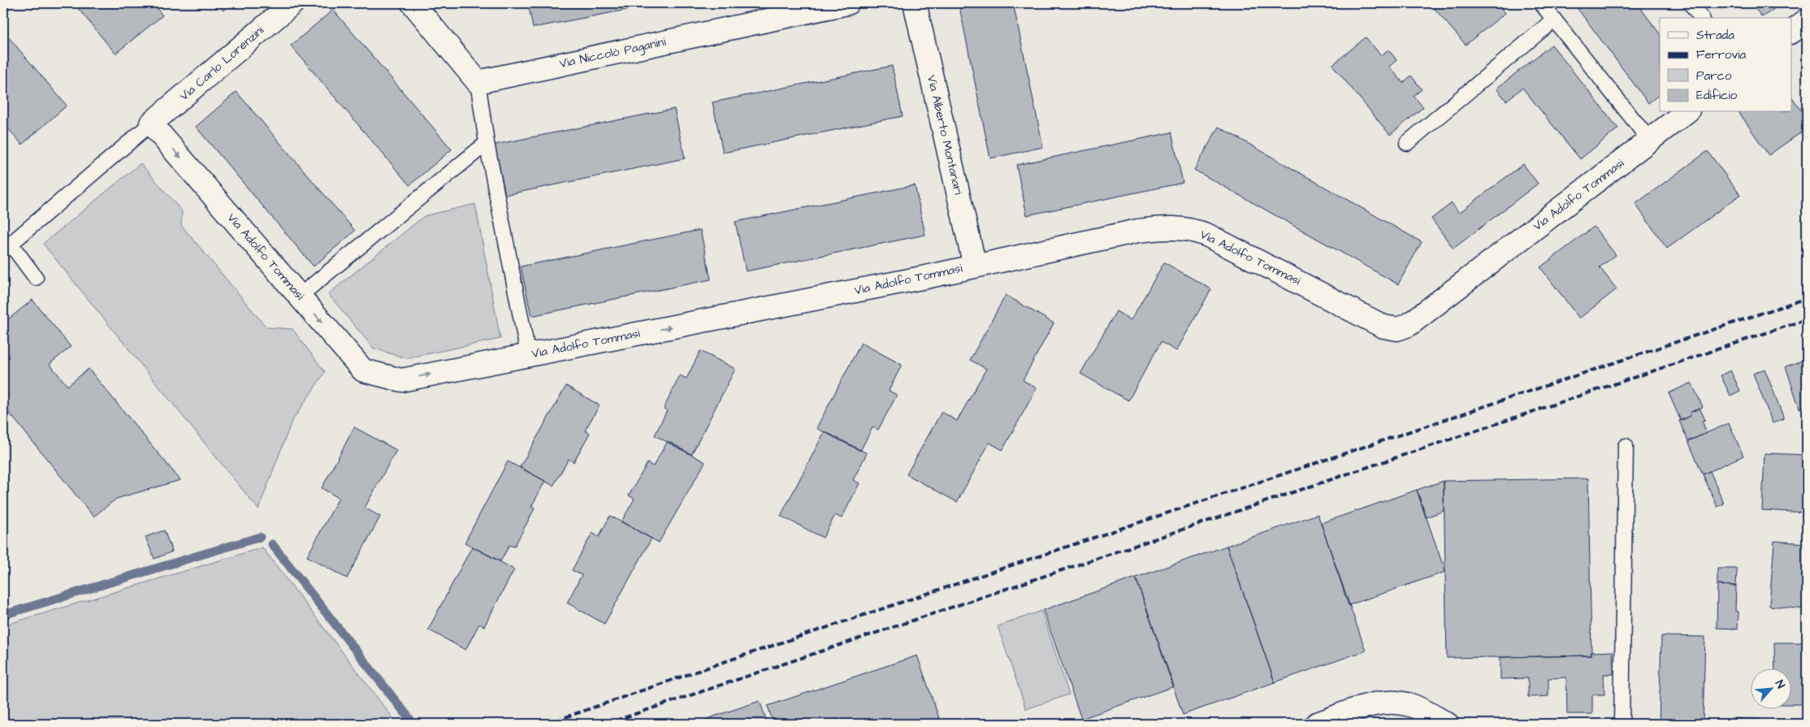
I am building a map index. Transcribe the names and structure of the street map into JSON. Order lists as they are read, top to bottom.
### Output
{
  "streets": {
    "street": [
      "Via Niccolò Paganini",
      "Via Carlo Lorenzini",
      "Via Alberto Montanari",
      "Via Adolfo Tommasi"
    ]
  },
  "crossings": [
    ["Via Carlo Lorenzini", "Via Adolfo Tommasi"],
    ["Via Alberto Montanari", "Via Adolfo Tommasi"]
  ],
  "one_way": ["Via Adolfo Tommasi"],
  "legend": [
    "Strada",
    "Ferrovia",
    "Parco",
    "Edificio"
  ],
  "north": "top right"
}
